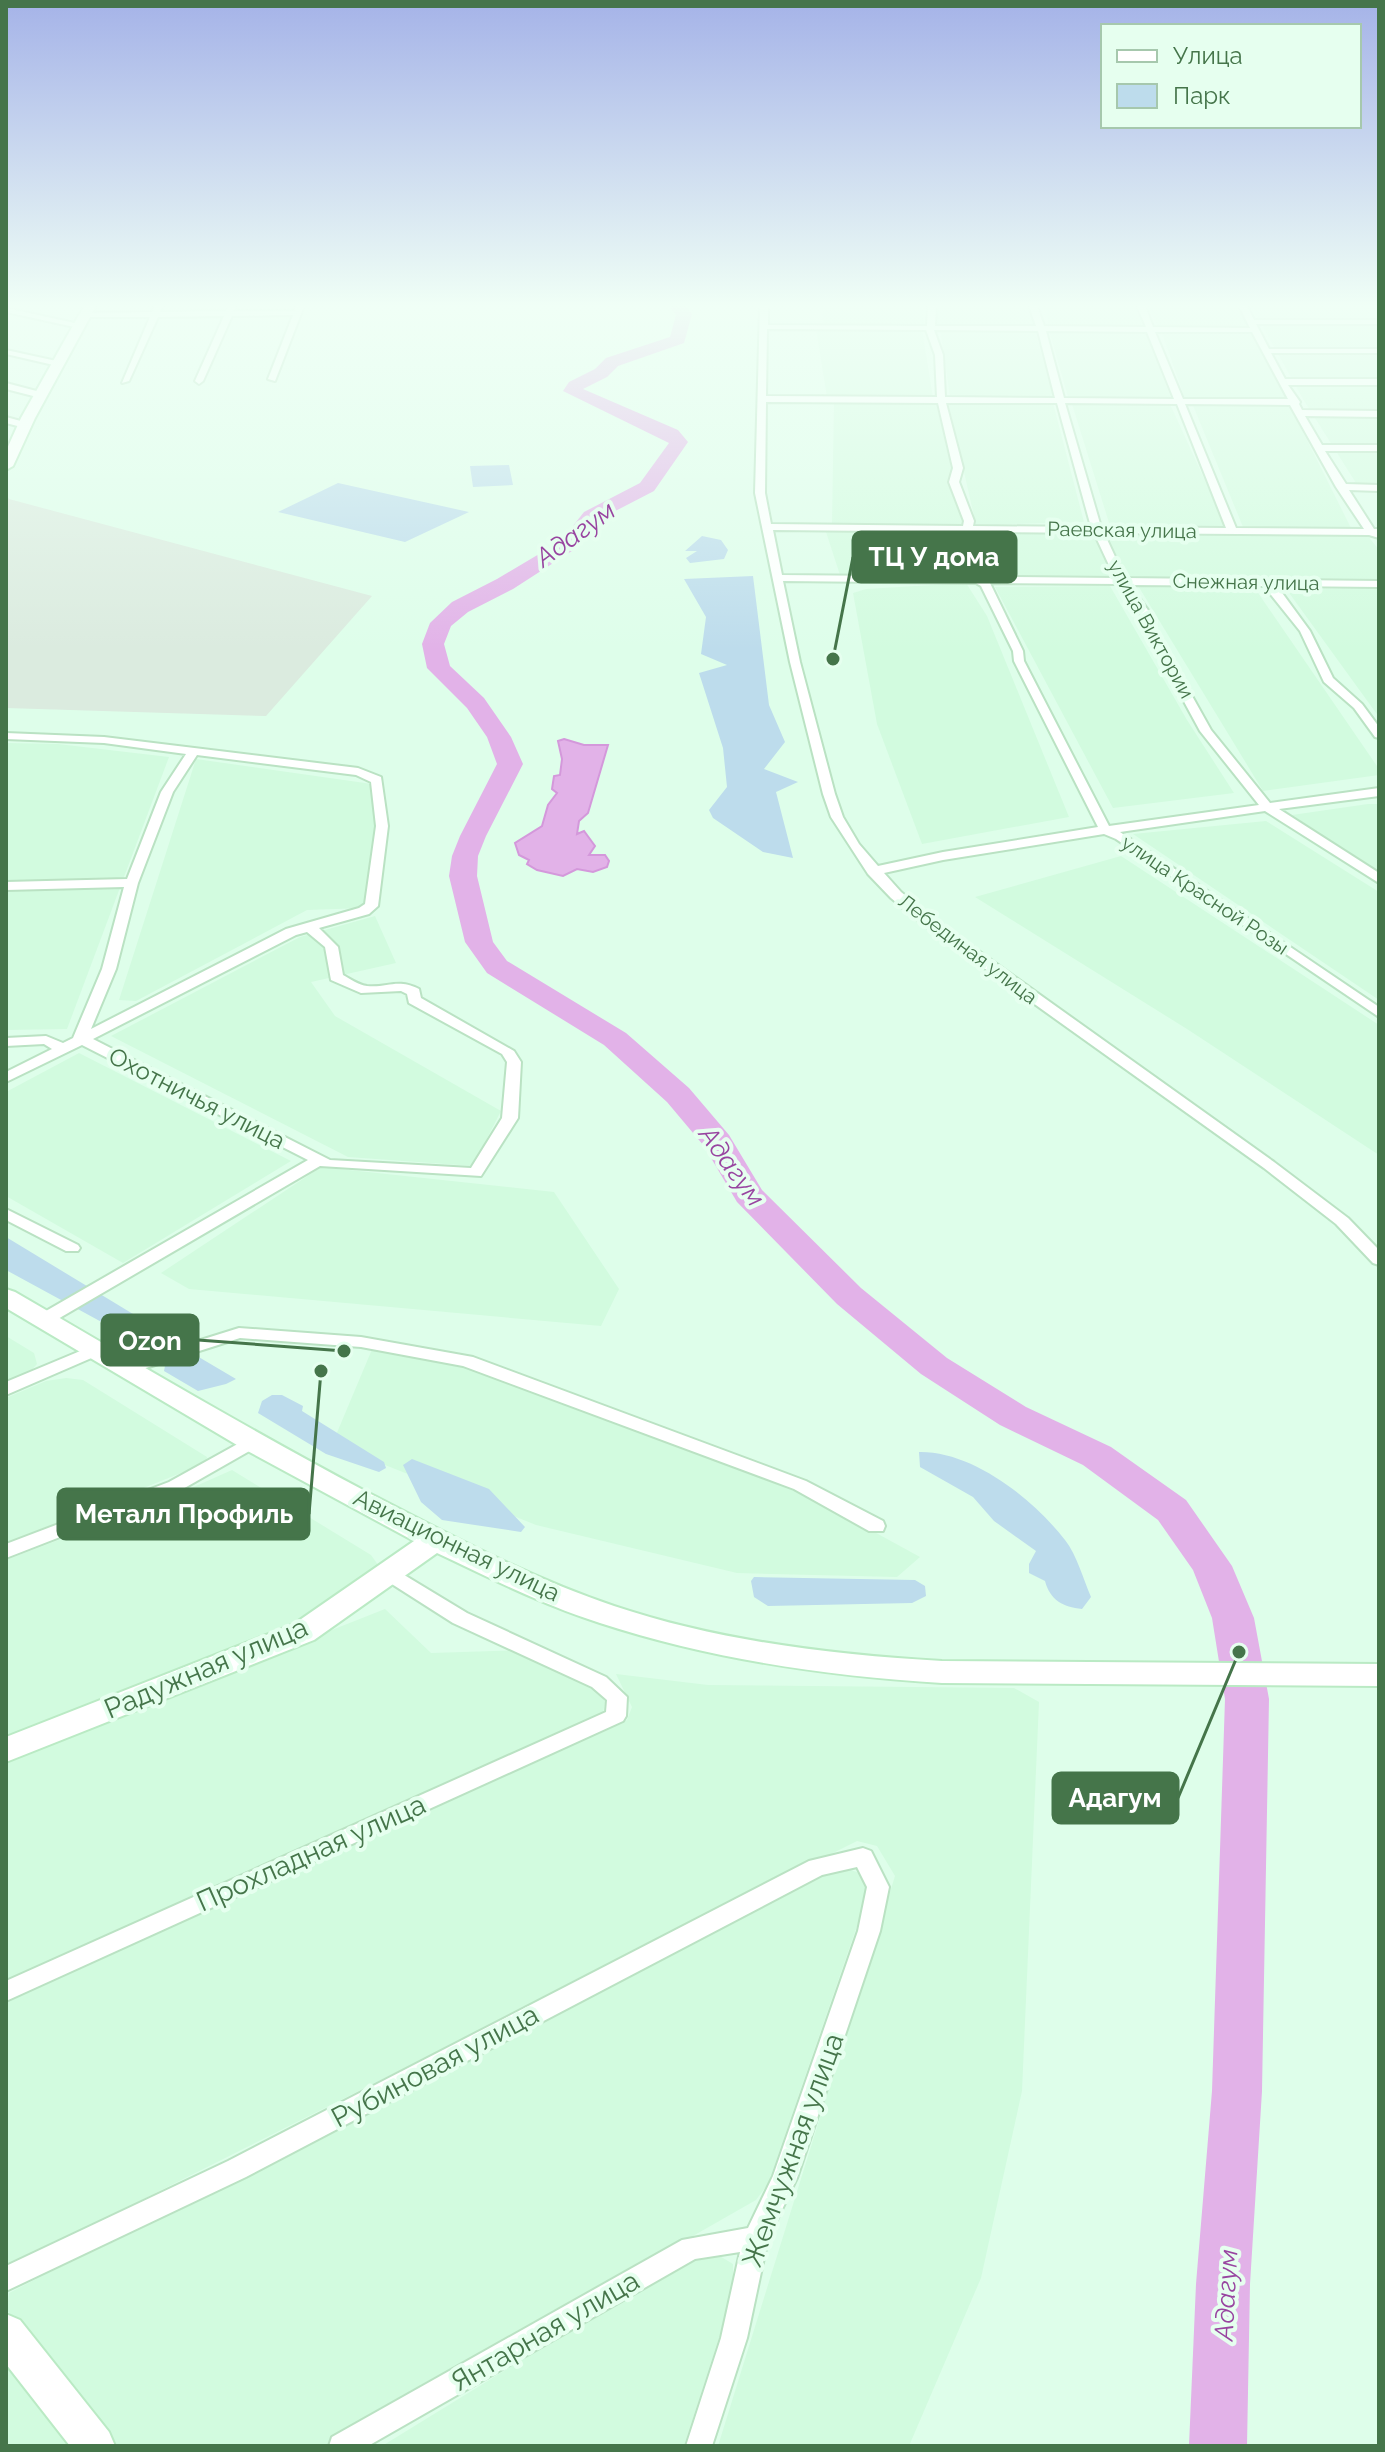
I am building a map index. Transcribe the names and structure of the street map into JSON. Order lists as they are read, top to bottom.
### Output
{
  "streets": {
    "main road": ["Авиационная улица", "Радужная улица"],
    "street": [
      "Раевская улица",
      "Снежная улица",
      "улица Виктории",
      "улица Красной Розы",
      "Лебединая улица",
      "Охотничья улица",
      "Прохладная улица",
      "Рубиновая улица",
      "Жемчужная улица",
      "Янтарная улица"
    ]
  },
  "crossings": [
    ["Раевская улица", "улица Виктории"],
    ["Раевская улица", "Лебединая улица"],
    ["Снежная улица", "улица Виктории"],
    ["Снежная улица", "улица Красной Розы"],
    ["Снежная улица", "Лебединая улица"],
    ["Авиационная улица", "Радужная улица"],
    ["Радужная улица", "Прохладная улица"],
    ["Рубиновая улица", "Жемчужная улица"],
    ["Жемчужная улица", "Янтарная улица"]
  ],
  "water": ["Адагум"],
  "places": [
    "ТЦ У дома",
    "Ozon",
    "Металл Профиль",
    "Адагум"
  ],
  "legend": ["Улица", "Парк"]
}
